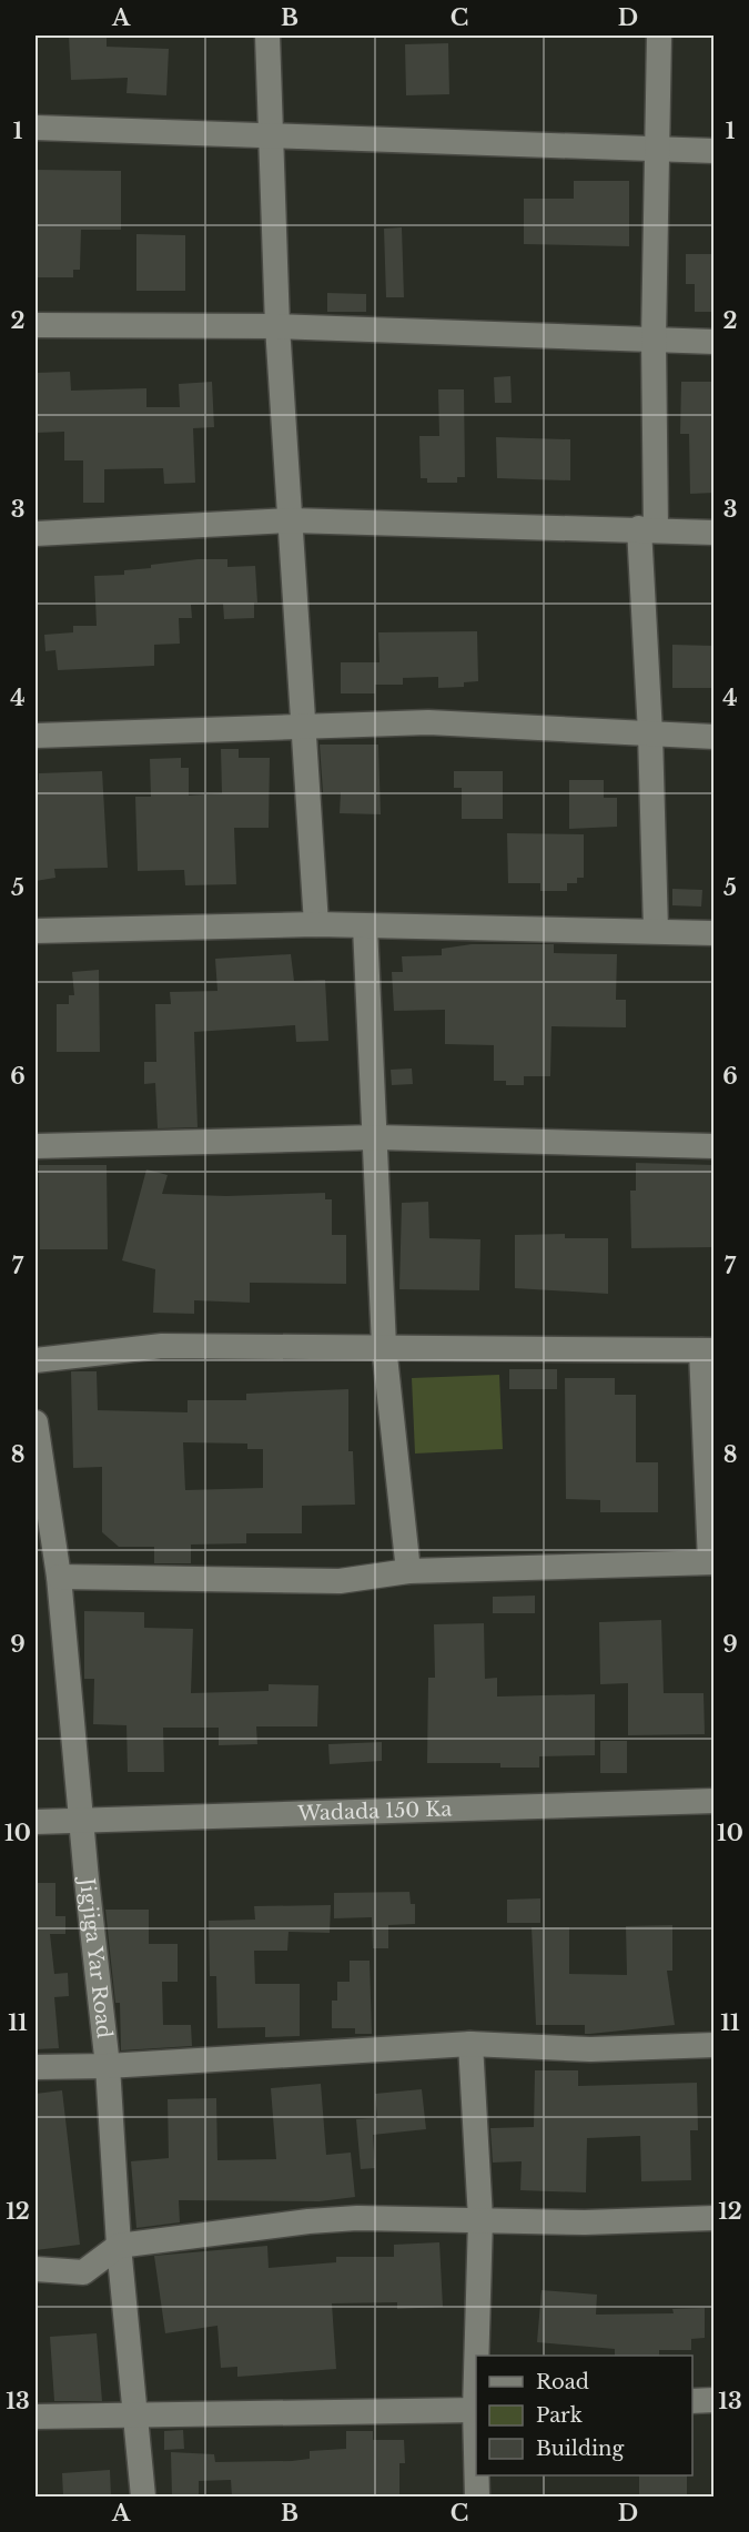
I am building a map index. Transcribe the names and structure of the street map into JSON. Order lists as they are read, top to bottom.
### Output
{
  "streets": {
    "street": ["Wadada 150 Ka", "Jigjiga Yar Road"]
  },
  "crossings": [
    ["Wadada 150 Ka", "Jigjiga Yar Road"]
  ],
  "legend": ["Road", "Park", "Building"],
  "grid": {
    "columns": [
      "A",
      "B",
      "C",
      "D"
    ],
    "rows": [
      "1",
      "2",
      "3",
      "4",
      "5",
      "6",
      "7",
      "8",
      "9",
      "10",
      "11",
      "12",
      "13"
    ]
  }
}
